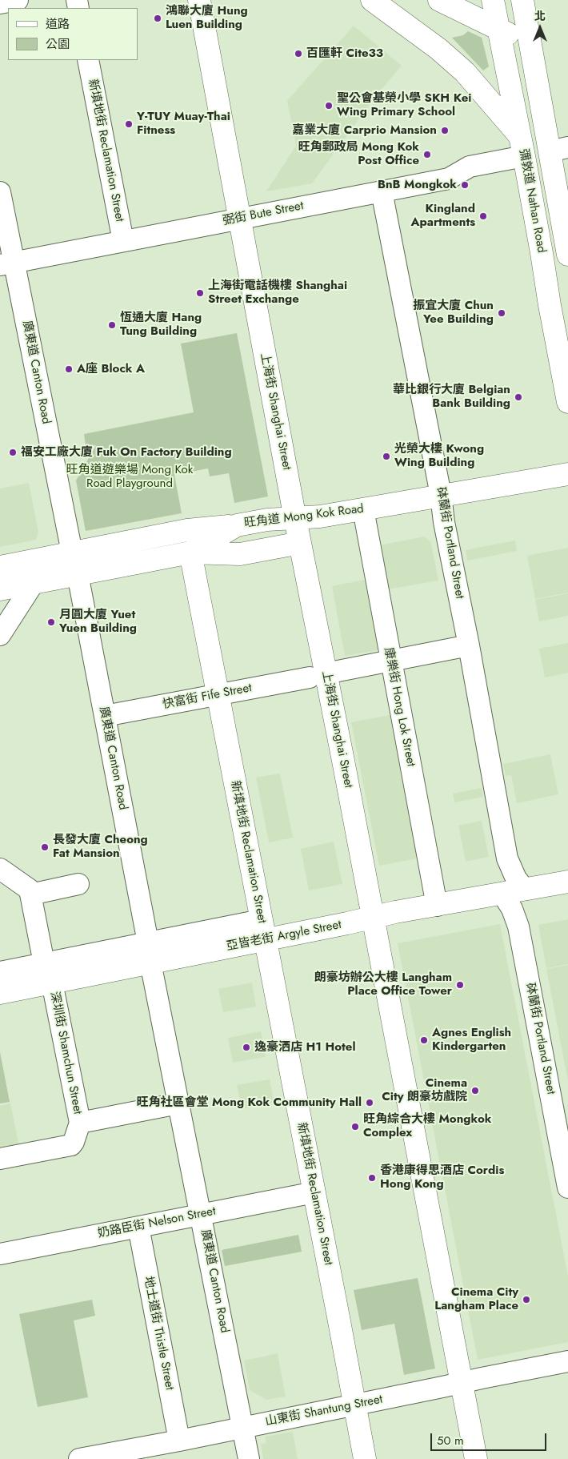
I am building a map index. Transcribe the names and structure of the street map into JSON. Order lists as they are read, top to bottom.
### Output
{
  "streets": {
    "main road": [
      "新填地街 Reclamation Street",
      "彌敦道 Nathan Road",
      "上海街 Shanghai Street",
      "旺角道 Mong Kok Road",
      "亞皆老街 Argyle Street"
    ],
    "street": [
      "弼街 Bute Street",
      "廣東道 Canton Road",
      "砵蘭街 Portland Street",
      "快富街 Fife Street",
      "康樂街 Hong Lok Street",
      "深圳街 Shamchun Street",
      "奶路臣街 Nelson Street",
      "地士道街 Thistle Street",
      "山東街 Shantung Street"
    ]
  },
  "crossings": [
    ["新填地街 Reclamation Street", "弼街 Bute Street"],
    ["新填地街 Reclamation Street", "旺角道 Mong Kok Road"],
    ["新填地街 Reclamation Street", "快富街 Fife Street"],
    ["新填地街 Reclamation Street", "亞皆老街 Argyle Street"],
    ["新填地街 Reclamation Street", "奶路臣街 Nelson Street"],
    ["新填地街 Reclamation Street", "山東街 Shantung Street"],
    ["彌敦道 Nathan Road", "弼街 Bute Street"],
    ["弼街 Bute Street", "廣東道 Canton Road"],
    ["弼街 Bute Street", "上海街 Shanghai Street"],
    ["弼街 Bute Street", "砵蘭街 Portland Street"],
    ["廣東道 Canton Road", "旺角道 Mong Kok Road"],
    ["廣東道 Canton Road", "快富街 Fife Street"],
    ["廣東道 Canton Road", "亞皆老街 Argyle Street"],
    ["廣東道 Canton Road", "奶路臣街 Nelson Street"],
    ["廣東道 Canton Road", "山東街 Shantung Street"],
    ["上海街 Shanghai Street", "旺角道 Mong Kok Road"],
    ["上海街 Shanghai Street", "快富街 Fife Street"],
    ["上海街 Shanghai Street", "亞皆老街 Argyle Street"],
    ["上海街 Shanghai Street", "山東街 Shantung Street"],
    ["旺角道 Mong Kok Road", "砵蘭街 Portland Street"],
    ["旺角道 Mong Kok Road", "康樂街 Hong Lok Street"],
    ["砵蘭街 Portland Street", "快富街 Fife Street"],
    ["砵蘭街 Portland Street", "亞皆老街 Argyle Street"],
    ["快富街 Fife Street", "康樂街 Hong Lok Street"],
    ["康樂街 Hong Lok Street", "亞皆老街 Argyle Street"],
    ["亞皆老街 Argyle Street", "深圳街 Shamchun Street"],
    ["奶路臣街 Nelson Street", "地士道街 Thistle Street"],
    ["地士道街 Thistle Street", "山東街 Shantung Street"]
  ],
  "parks": ["旺角道遊樂場 Mong Kok Road Playground"],
  "places": [
    "鴻聯大廈 Hung Luen Building",
    "百匯軒 Cite33",
    "聖公會基榮小學 SKH Kei Wing Primary School",
    "Y-TUY Muay-Thai Fitness",
    "嘉業大廈 Carprio Mansion",
    "旺角郵政局 Mong Kok Post Office",
    "BnB Mongkok",
    "Kingland Apartments",
    "上海街電話機樓 Shanghai Street Exchange",
    "振宜大廈 Chun Yee Building",
    "恆通大廈 Hang Tung Building",
    "A座 Block A",
    "華比銀行大廈 Belgian Bank Building",
    "福安工廠大廈 Fuk On Factory Building",
    "光榮大樓 Kwong Wing Building",
    "月圓大廈 Yuet Yuen Building",
    "長發大廈 Cheong Fat Mansion",
    "朗豪坊辦公大樓 Langham Place Office Tower",
    "Agnes English Kindergarten",
    "逸豪洒店 H1 Hotel",
    "Cinema City 朗豪坊戲院",
    "旺角社區會堂 Mong Kok Community Hall",
    "旺角綜合大樓 Mongkok Complex",
    "香港康得思酒店 Cordis Hong Kong",
    "Cinema City Langham Place"
  ],
  "legend": ["道路", "公園"],
  "scale_bar": "50 m",
  "north": "top"
}
